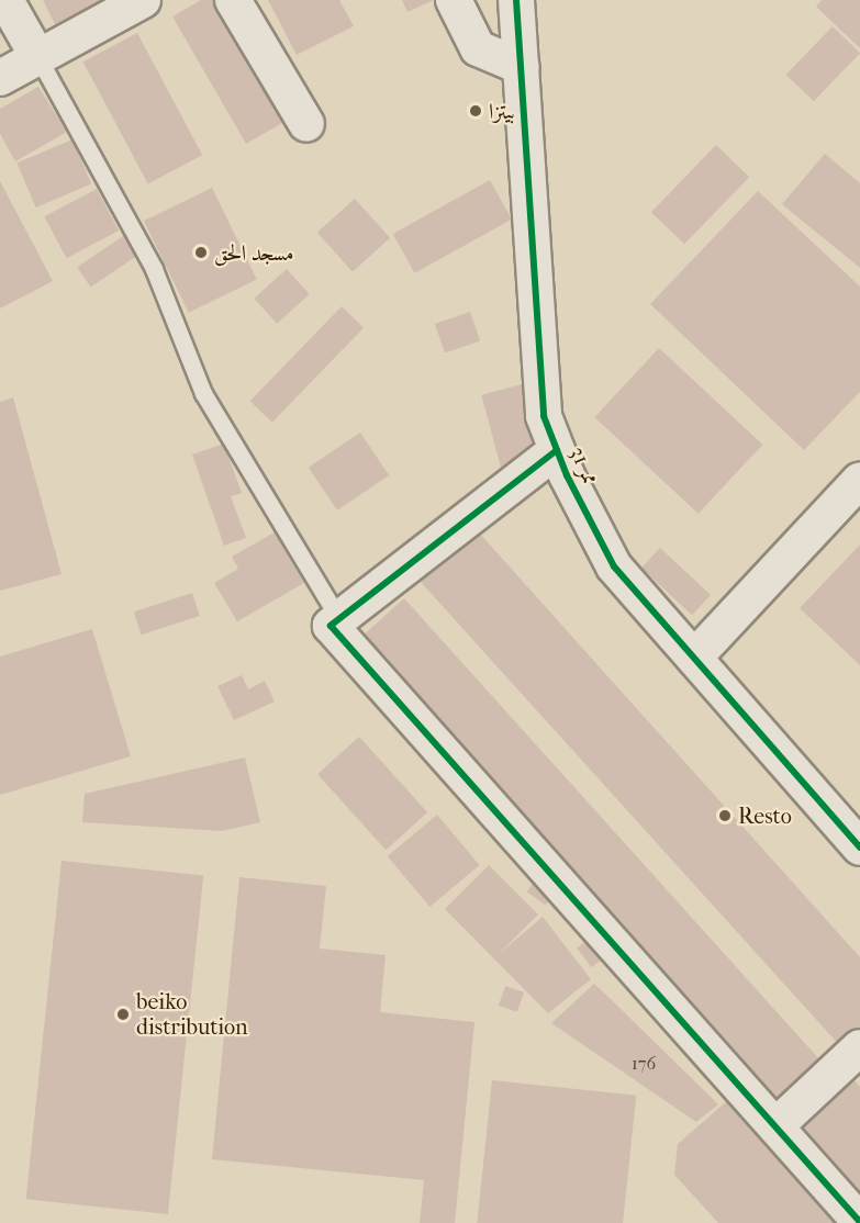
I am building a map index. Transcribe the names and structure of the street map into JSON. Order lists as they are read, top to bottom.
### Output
{
  "streets": {
    "street": ["ممر 31"]
  },
  "places": [
    "بيتزا",
    "مسجد الحق",
    "Resto",
    "beiko distribution"
  ],
  "house_numbers": ["176"]
}
